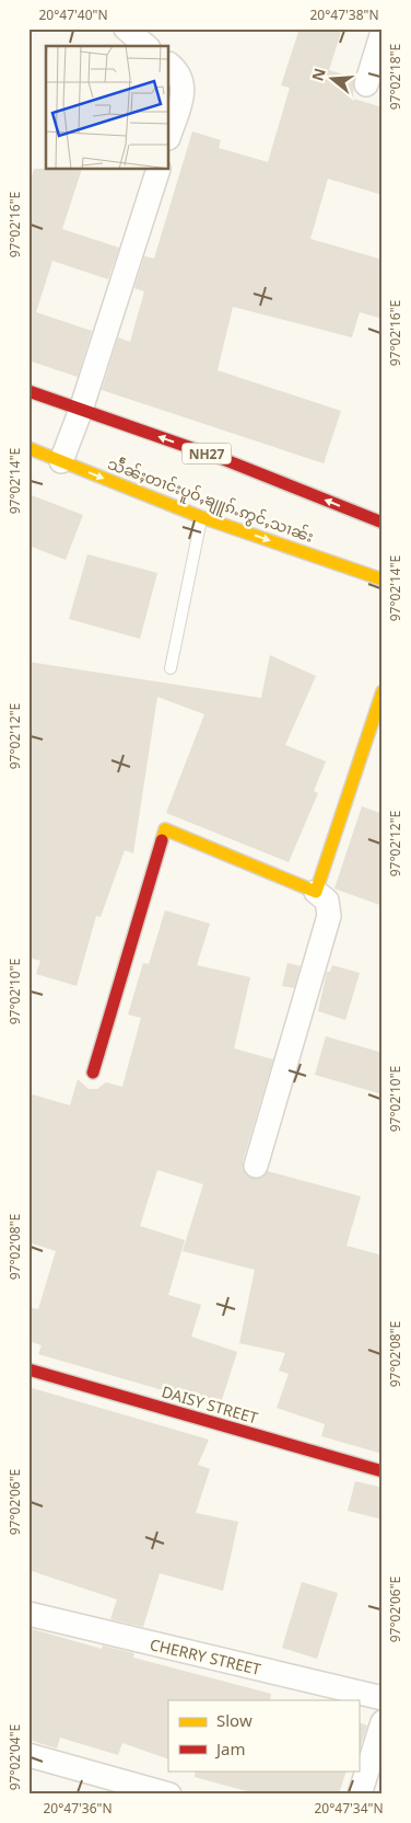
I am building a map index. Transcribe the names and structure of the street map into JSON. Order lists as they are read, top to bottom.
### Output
{
  "streets": {
    "main road": ["NH27", "သဵႅၼ်ႈတၢင်းပူဝ်ႇၶျူၵ်ႉဢွင်ႇသၢၼ်း", "DAISY STREET"],
    "street": ["CHERRY STREET"]
  },
  "legend": ["Slow", "Jam"],
  "north": "left",
  "coordinates": [
    "20°47'40\"N",
    "20°47'38\"N",
    "97°02'18\"E",
    "97°02'16\"E",
    "97°02'14\"E",
    "97°02'12\"E",
    "97°02'10\"E",
    "97°02'08\"E",
    "97°02'06\"E",
    "97°02'04\"E",
    "20°47'36\"N",
    "20°47'34\"N"
  ]
}
